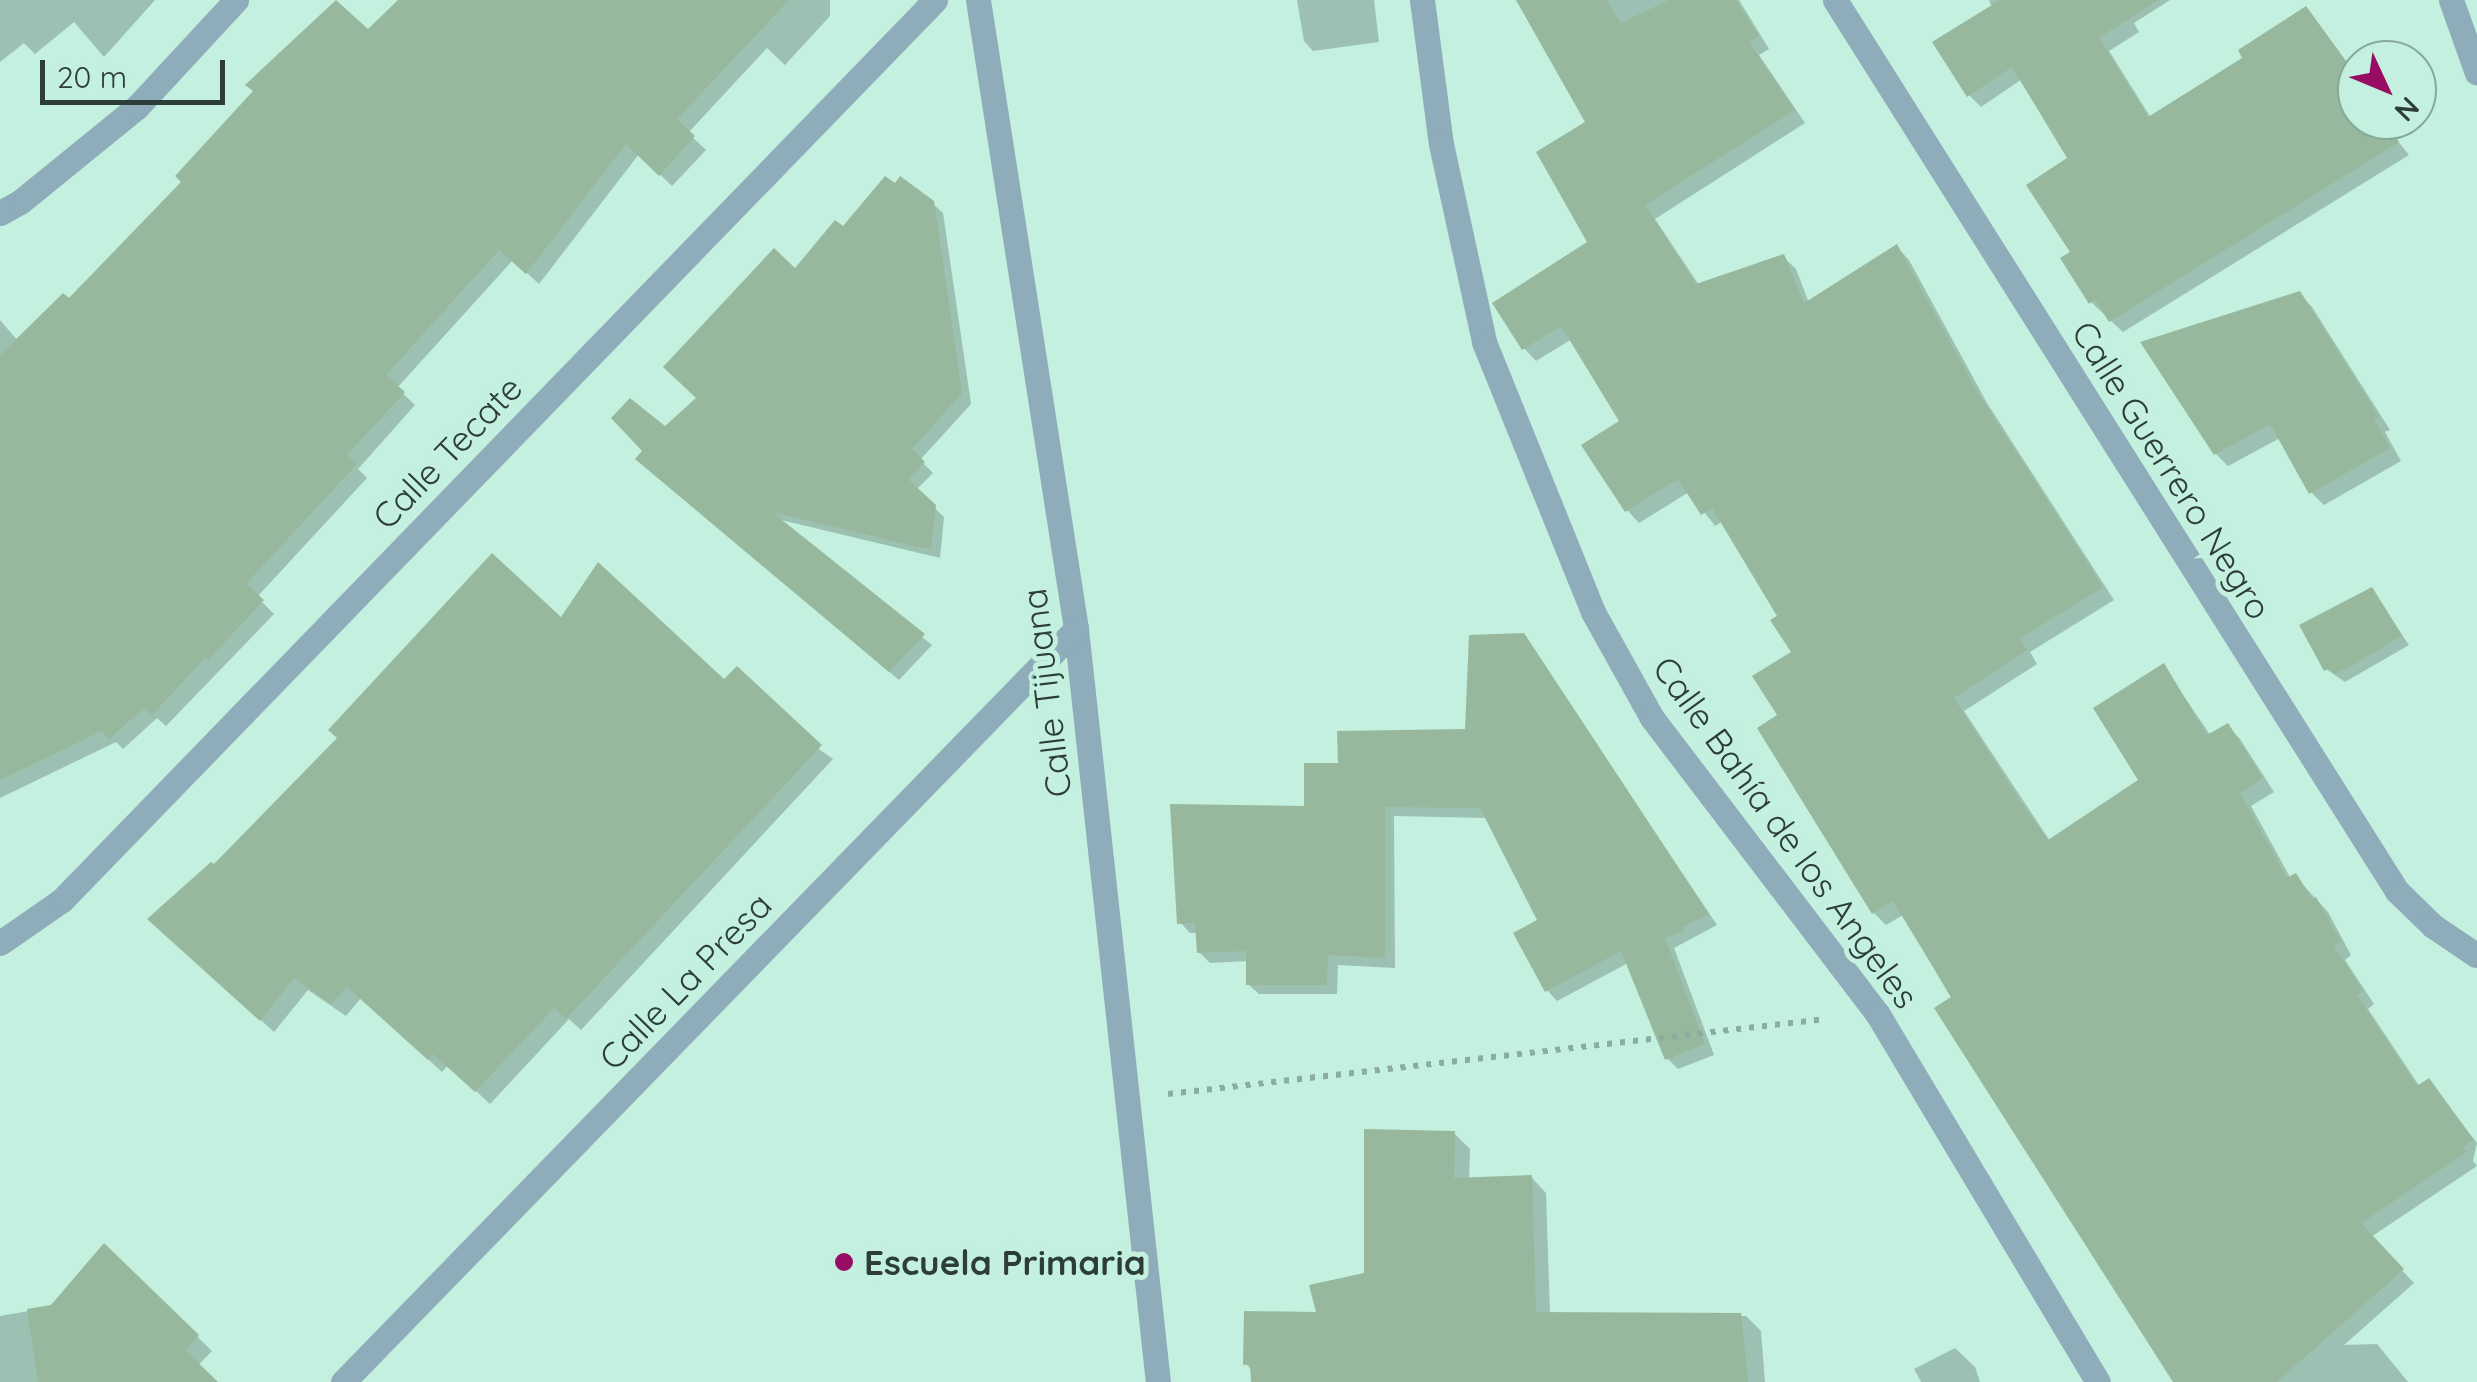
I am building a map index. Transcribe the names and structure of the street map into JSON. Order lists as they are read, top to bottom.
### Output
{
  "streets": {
    "street": [
      "Calle Tecate",
      "Calle Guerrero Negro",
      "Calle Tijuana",
      "Calle Bahía de los Angeles",
      "Calle La Presa"
    ]
  },
  "crossings": [
    ["Calle Tijuana", "Calle La Presa"]
  ],
  "places": ["Escuela Primaria"],
  "scale_bar": "20 m",
  "north": "bottom right"
}
